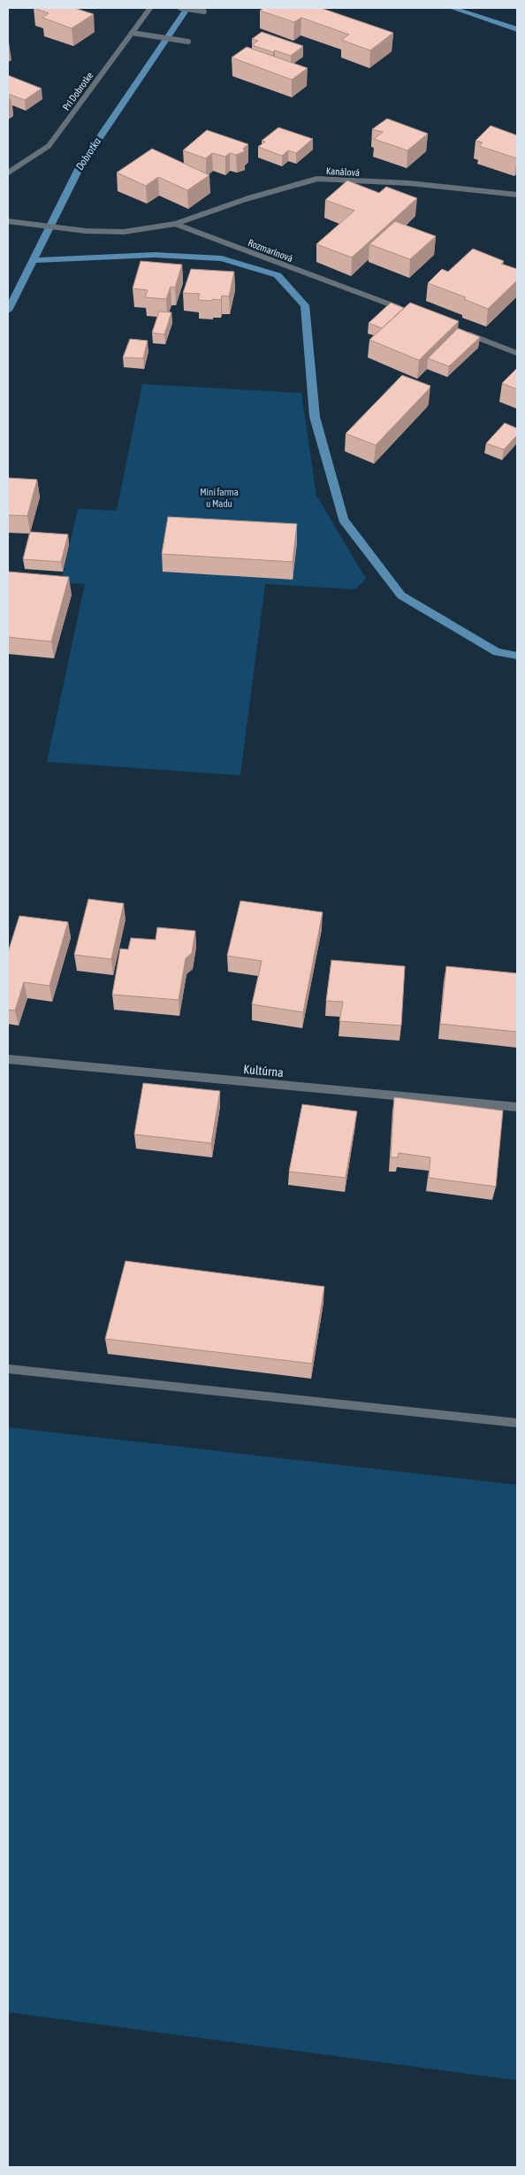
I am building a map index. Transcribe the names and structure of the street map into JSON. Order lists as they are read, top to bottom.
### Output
{
  "streets": {
    "street": [
      "Pri Dobrotke",
      "Kanálová",
      "Rozmarínová",
      "Kultúrna"
    ]
  },
  "crossings": [
    ["Kanálová", "Rozmarínová"]
  ],
  "water": ["Dobrotka"],
  "parks": ["Mini farma u Madu"]
}
